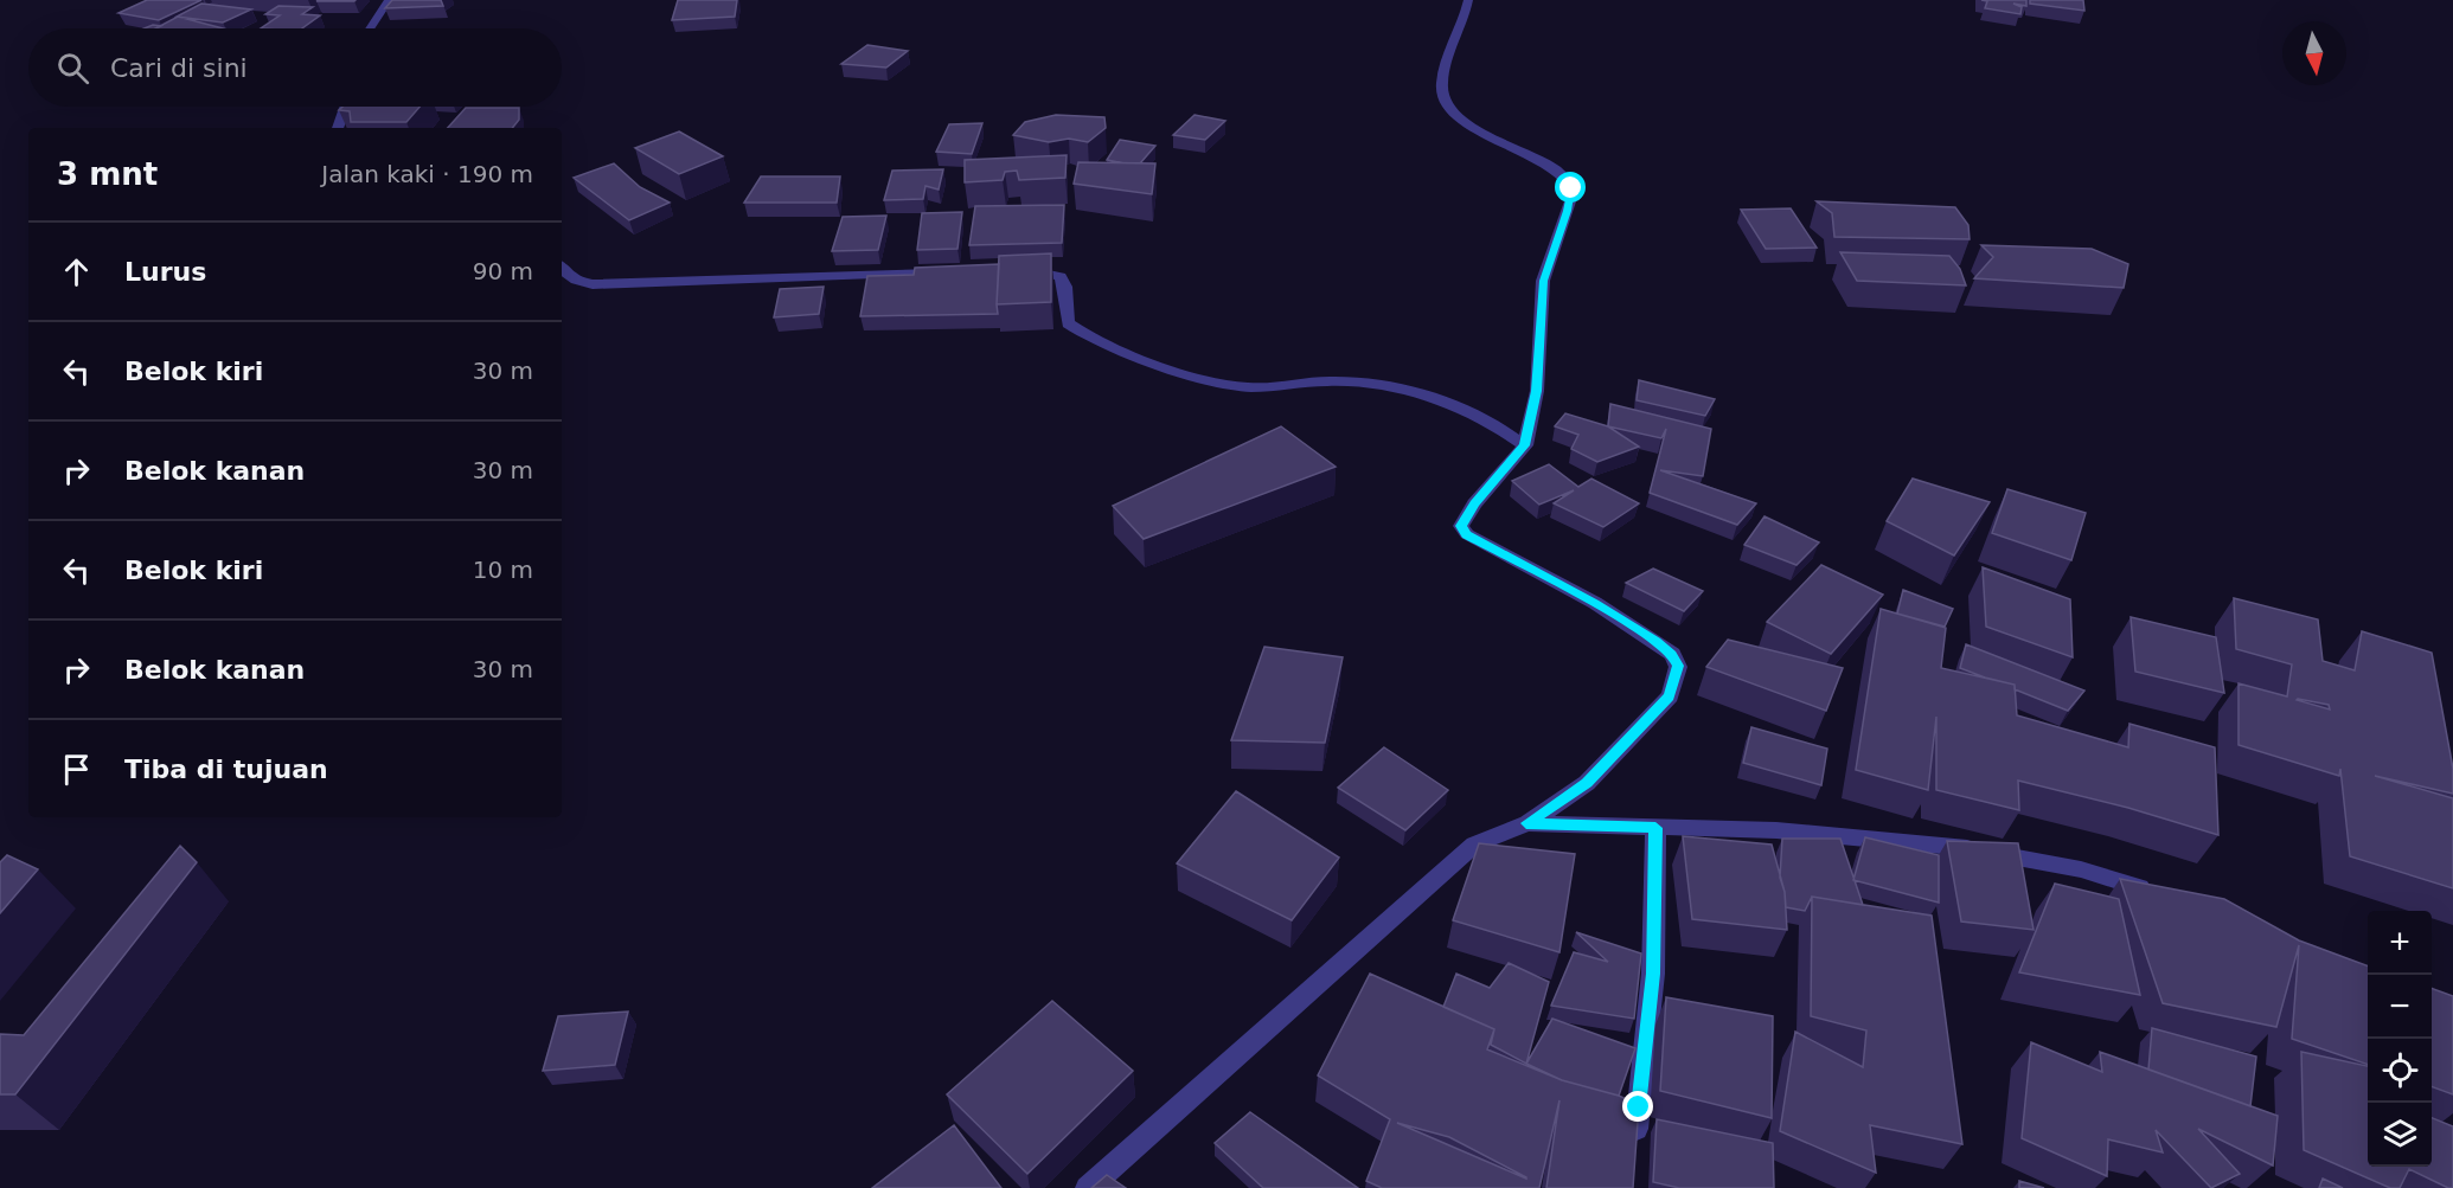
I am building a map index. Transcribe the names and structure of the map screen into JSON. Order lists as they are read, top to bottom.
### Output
{
  "north": "bottom",
  "page": {
    "search": "Cari di sini",
    "heading": ["3 mnt", "Jalan kaki · 190 m"],
    "list": [
      ["Lurus", "90 m"],
      ["Belok kiri", "30 m"],
      ["Belok kanan", "30 m"],
      ["Belok kiri", "10 m"],
      ["Belok kanan", "30 m"],
      "Tiba di tujuan"
    ],
    "map_buttons": ["+", "−"]
  }
}
